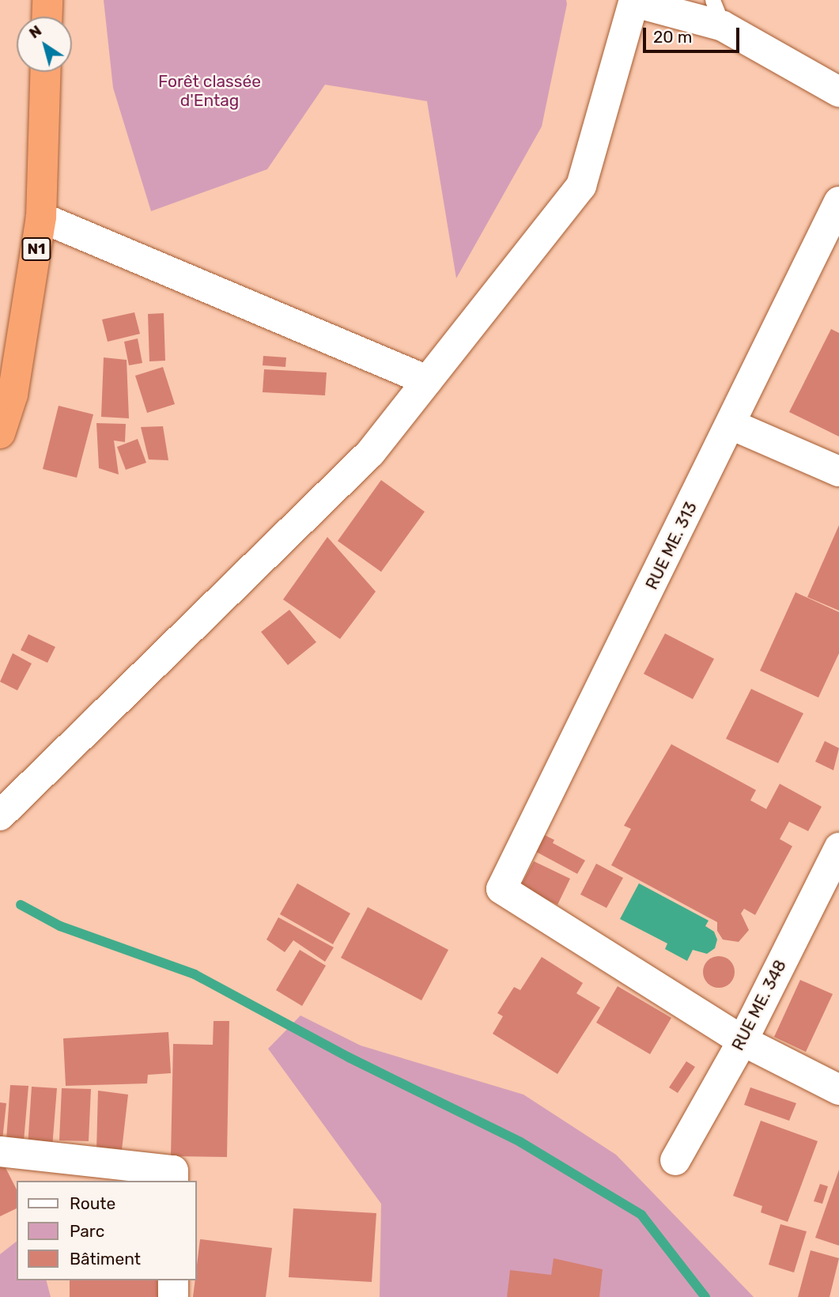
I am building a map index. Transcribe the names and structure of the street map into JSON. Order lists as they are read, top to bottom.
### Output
{
  "streets": {
    "highway": ["N1"],
    "street": ["RUE ME. 313", "RUE ME. 348"]
  },
  "crossings": [
    ["RUE ME. 313", "RUE ME. 348"]
  ],
  "parks": ["Forêt classée d'Entag"],
  "legend": ["Route", "Parc", "Bâtiment"],
  "scale_bar": "20 m",
  "north": "top left"
}
